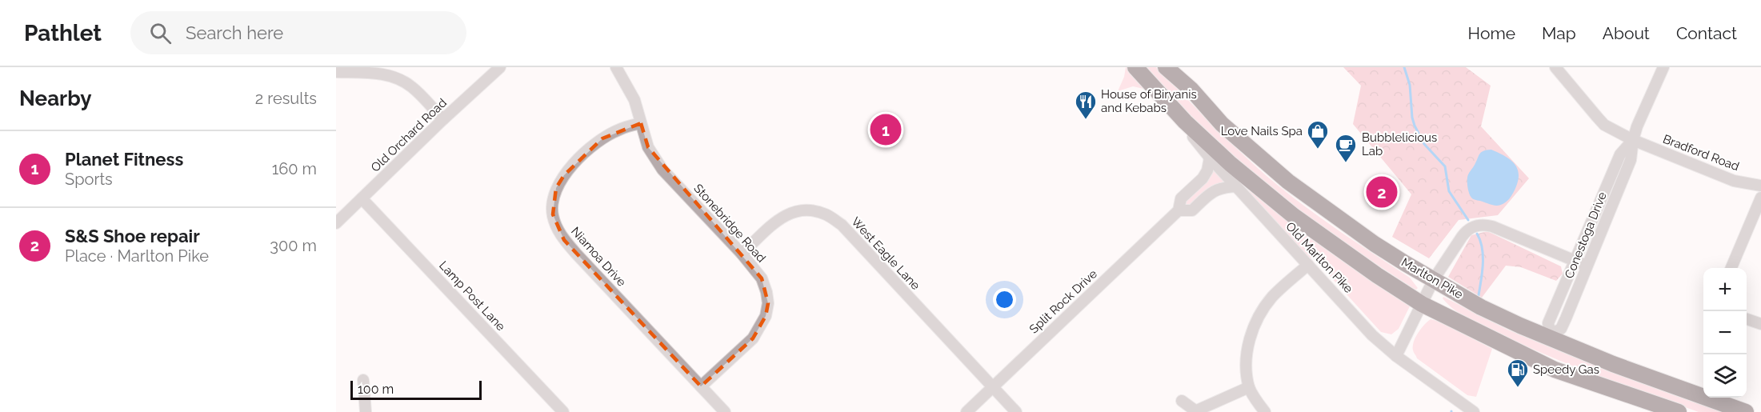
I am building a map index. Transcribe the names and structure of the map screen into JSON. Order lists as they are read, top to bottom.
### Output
{
  "streets": {
    "highway": ["Marlton Pike"],
    "street": [
      "Old Orchard Road",
      "Bradford Road",
      "Stonebridge Road",
      "Conestoga Drive",
      "West Eagle Lane",
      "Niamoa Drive",
      "Old Marlton Pike",
      "Lamp Post Lane",
      "Split Rock Drive"
    ]
  },
  "crossings": [
    ["Old Orchard Road", "Lamp Post Lane"],
    ["Bradford Road", "Conestoga Drive"],
    ["Stonebridge Road", "West Eagle Lane"],
    ["Stonebridge Road", "Niamoa Drive"],
    ["Conestoga Drive", "Marlton Pike"],
    ["West Eagle Lane", "Split Rock Drive"],
    ["Old Marlton Pike", "Split Rock Drive"]
  ],
  "places": {
    "restaurant": ["House of Biryanis and Kebabs"],
    "shop": ["Love Nails Spa"],
    "cafe": ["Bubblelicious Lab"],
    "fuel station": ["Speedy Gas"]
  },
  "scale_bar": "100 m",
  "page": {
    "header": "Pathlet",
    "search": "Search here",
    "nav": [
      "Home",
      "Map",
      "About",
      "Contact"
    ],
    "heading": ["Nearby", "2 results"],
    "pins": ["1", "2"],
    "list": [
      {
        "mark": "1",
        "name": "Planet Fitness",
        "note": "Sports",
        "value": "160 m"
      },
      {
        "mark": "2",
        "name": "S&S Shoe repair",
        "note": "Place · Marlton Pike",
        "value": "300 m"
      }
    ],
    "map_buttons": ["+", "−"],
    "scale": "100 m"
  }
}
